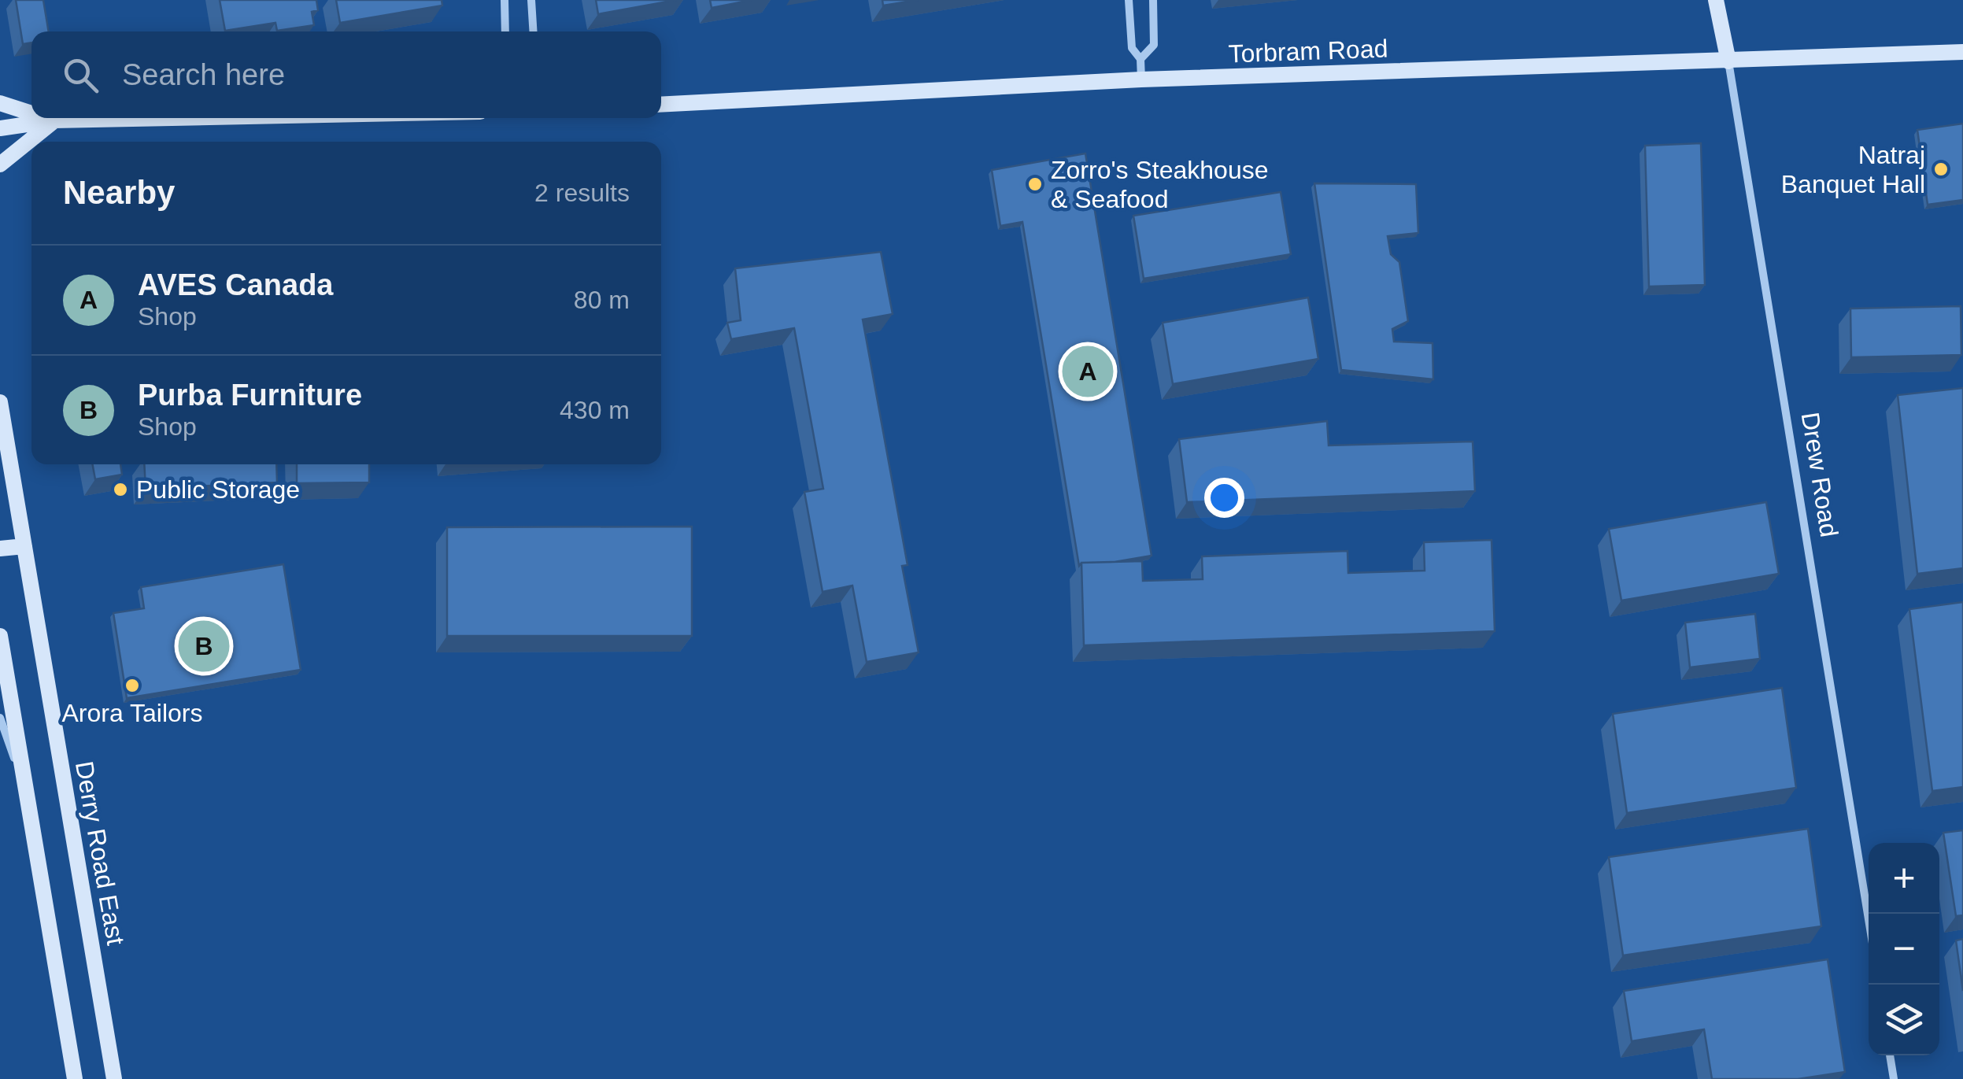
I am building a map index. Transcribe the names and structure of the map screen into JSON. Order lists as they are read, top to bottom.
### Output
{
  "streets": {
    "main road": ["Torbram Road", "Drew Road", "Derry Road East"]
  },
  "crossings": [
    ["Torbram Road", "Drew Road"]
  ],
  "places": [
    "Natraj Banquet Hall",
    "Zorro's Steakhouse & Seafood",
    "Public Storage",
    "Arora Tailors"
  ],
  "page": {
    "search": "Search here",
    "heading": ["Nearby", "2 results"],
    "list": [
      {
        "mark": "A",
        "name": "AVES Canada",
        "note": "Shop",
        "value": "80 m"
      },
      {
        "mark": "B",
        "name": "Purba Furniture",
        "note": "Shop",
        "value": "430 m"
      }
    ],
    "pins": ["A", "B"],
    "map_buttons": ["+", "−"]
  }
}
